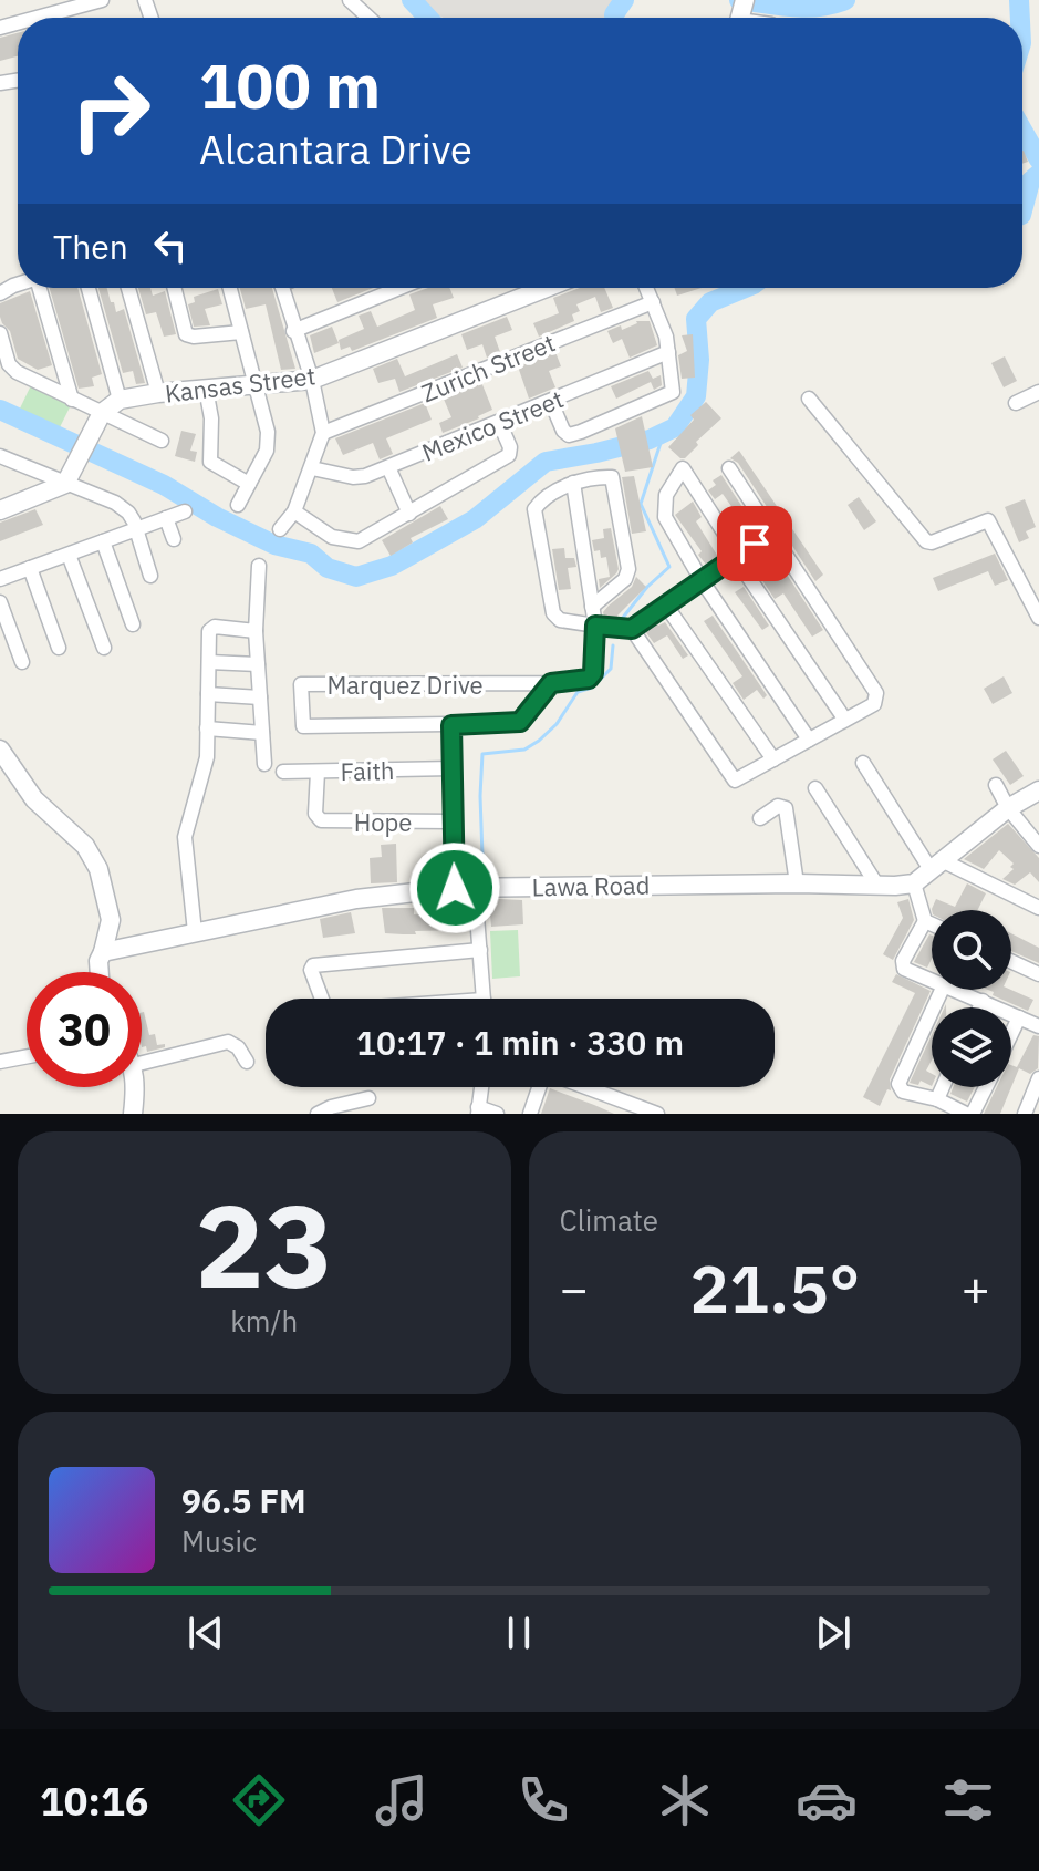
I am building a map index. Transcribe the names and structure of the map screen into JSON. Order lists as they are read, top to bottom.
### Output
{
  "streets": {
    "street": [
      "Zurich Street",
      "Kansas Street",
      "Mexico Street",
      "Marquez Drive",
      "Faith",
      "Hope",
      "Lawa Road"
    ]
  },
  "crossings": [
    ["Faith", "Hope"]
  ],
  "page": {
    "turn": ["100 m", "Alcantara Drive"],
    "then": "Then",
    "limit": "30",
    "trip": "10:17 · 1 min · 330 m",
    "tile": [
      ["23", "km/h"],
      "Climate"
    ],
    "heat": ["−", "21.5°", "+"],
    "song": ["96.5 FM", "Music"],
    "tabs": "10:16"
  }
}
